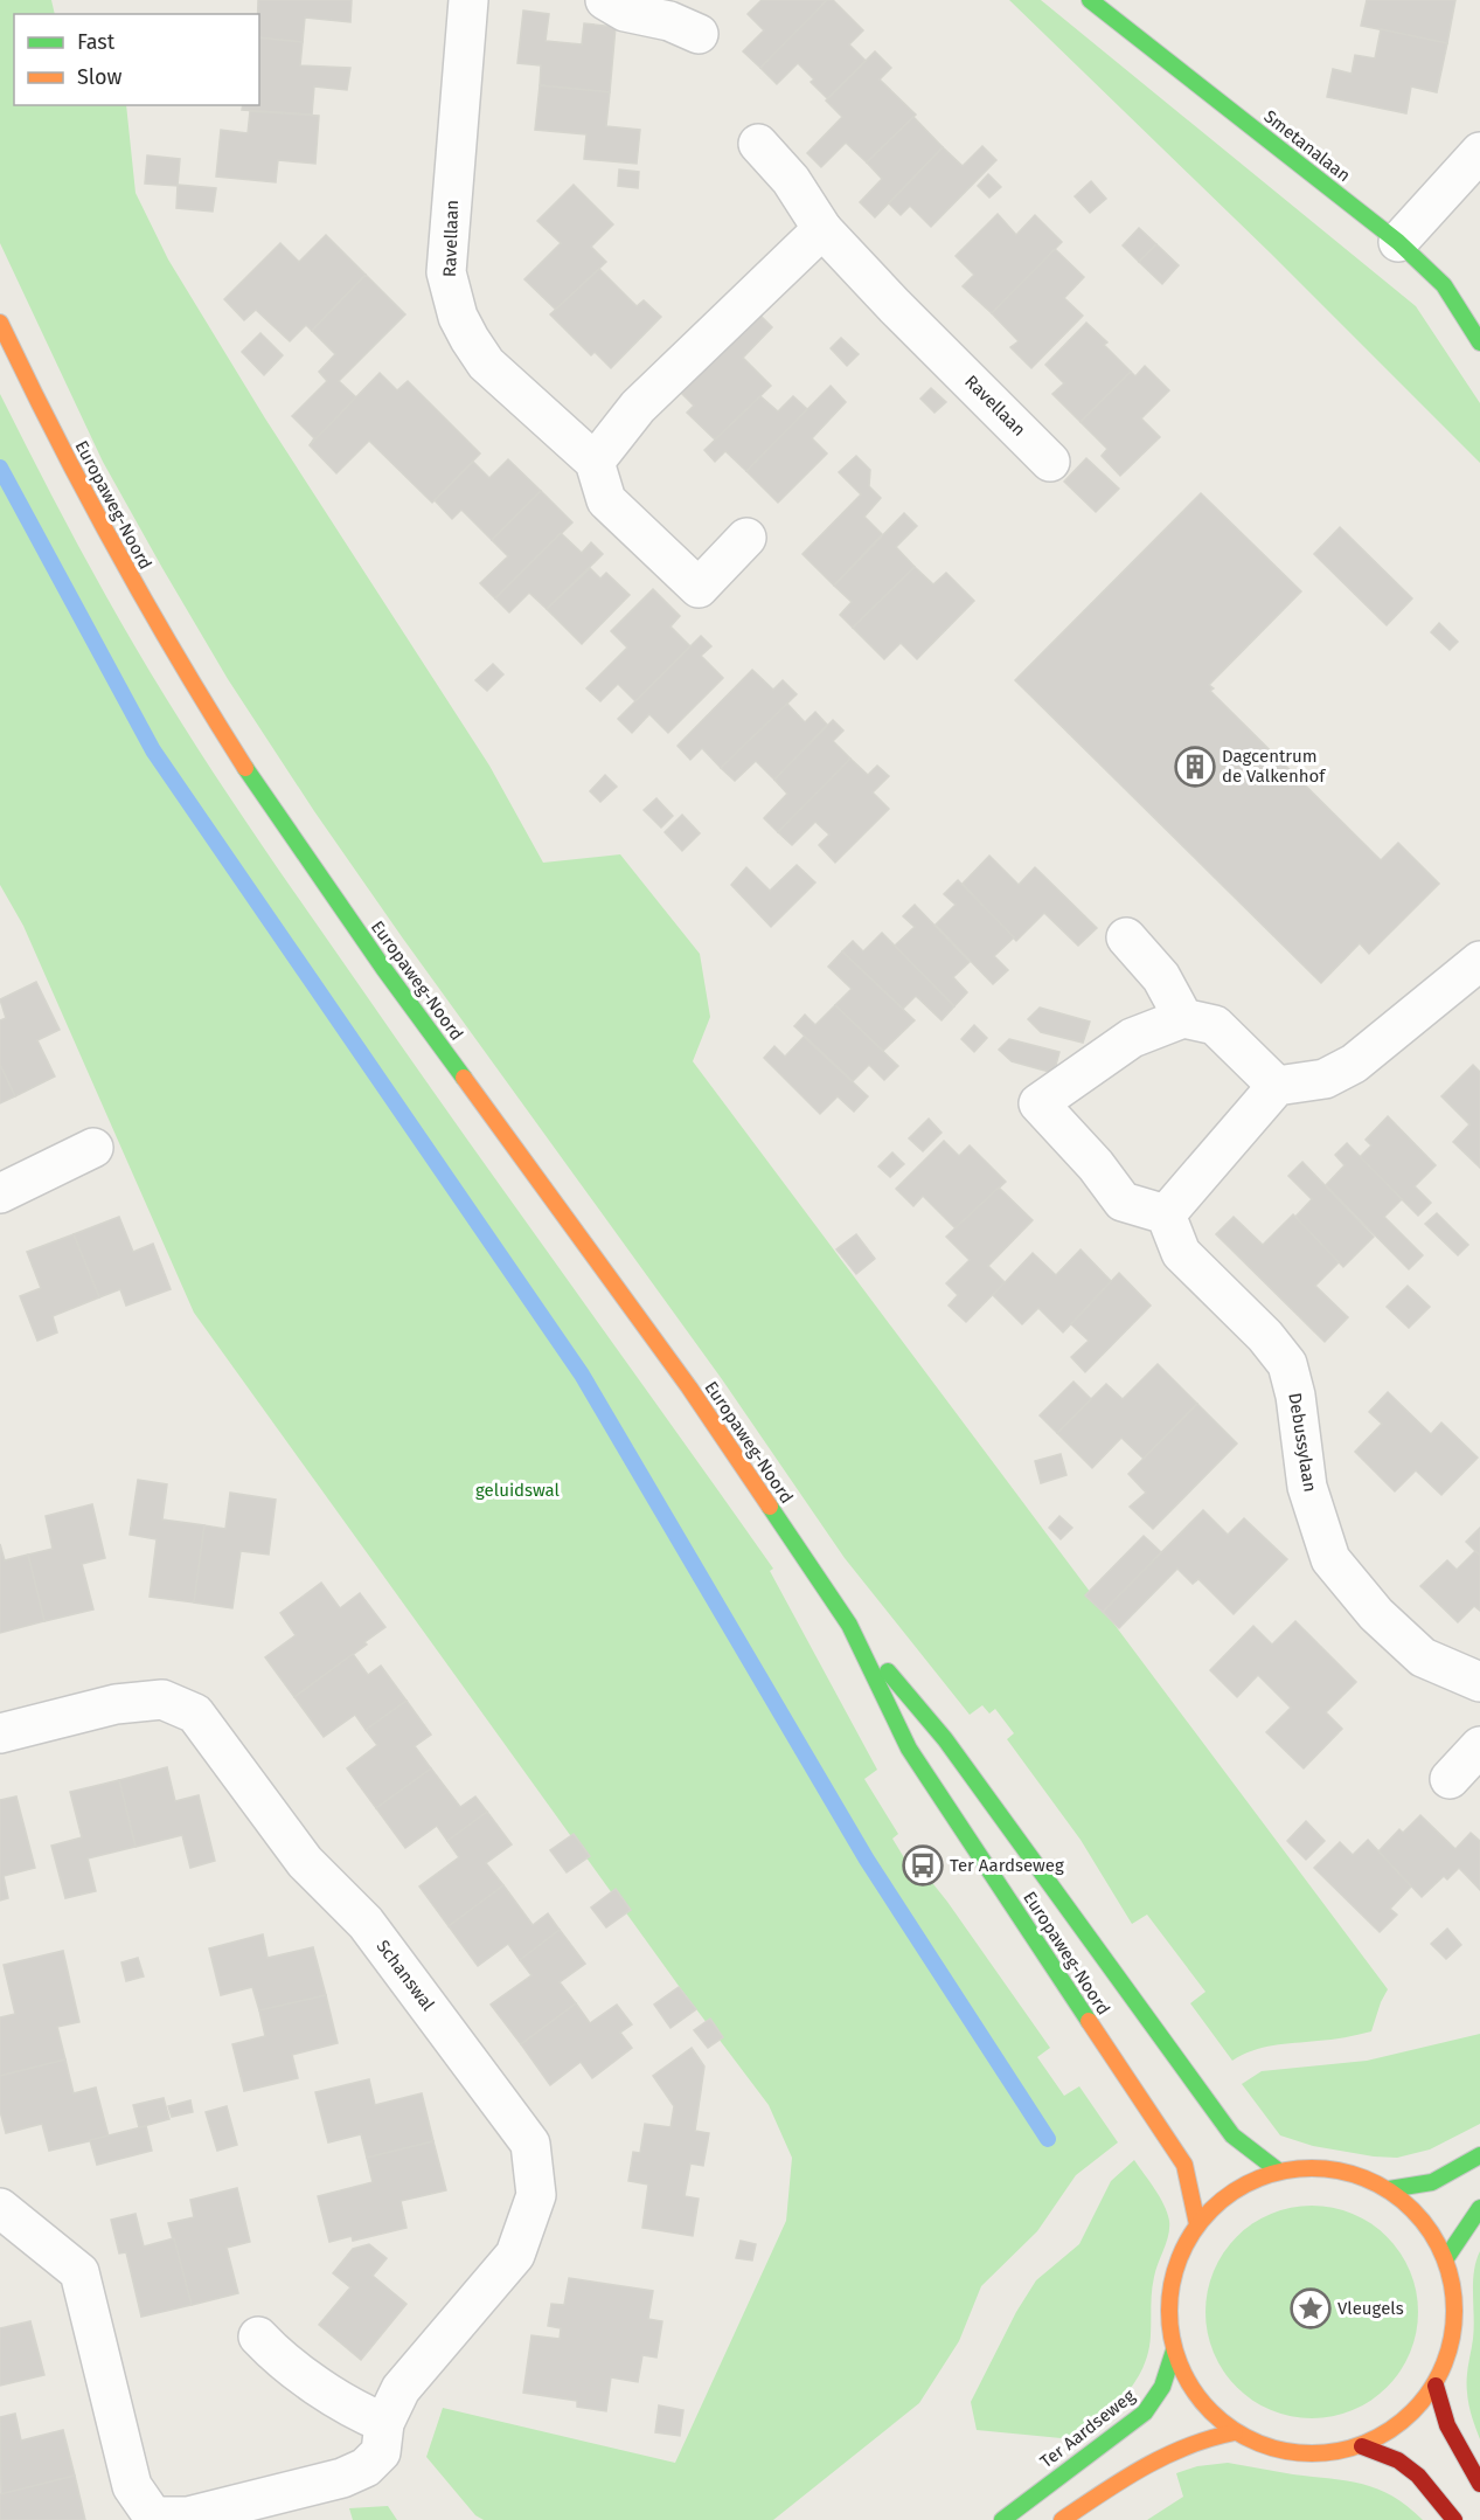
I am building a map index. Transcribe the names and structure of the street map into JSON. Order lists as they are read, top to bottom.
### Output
{
  "streets": {
    "main road": ["Smetanalaan", "Europaweg-Noord", "Ter Aardseweg"],
    "street": ["Ravellaan", "Debussylaan", "Schanswal"]
  },
  "parks": ["geluidswal"],
  "places": {
    "building": ["Dagcentrum de Valkenhof"],
    "bus stop": ["Ter Aardseweg"],
    "place": ["Vleugels"]
  },
  "legend": ["Fast", "Slow"]
}
